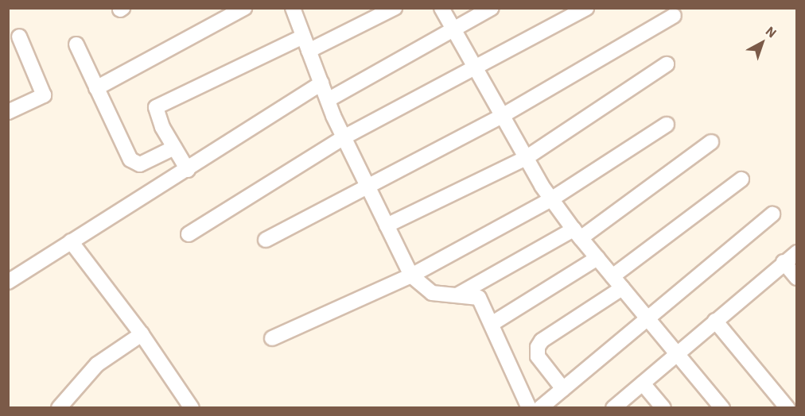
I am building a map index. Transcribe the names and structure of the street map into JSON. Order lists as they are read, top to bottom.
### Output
{
  "north": "top right"
}
